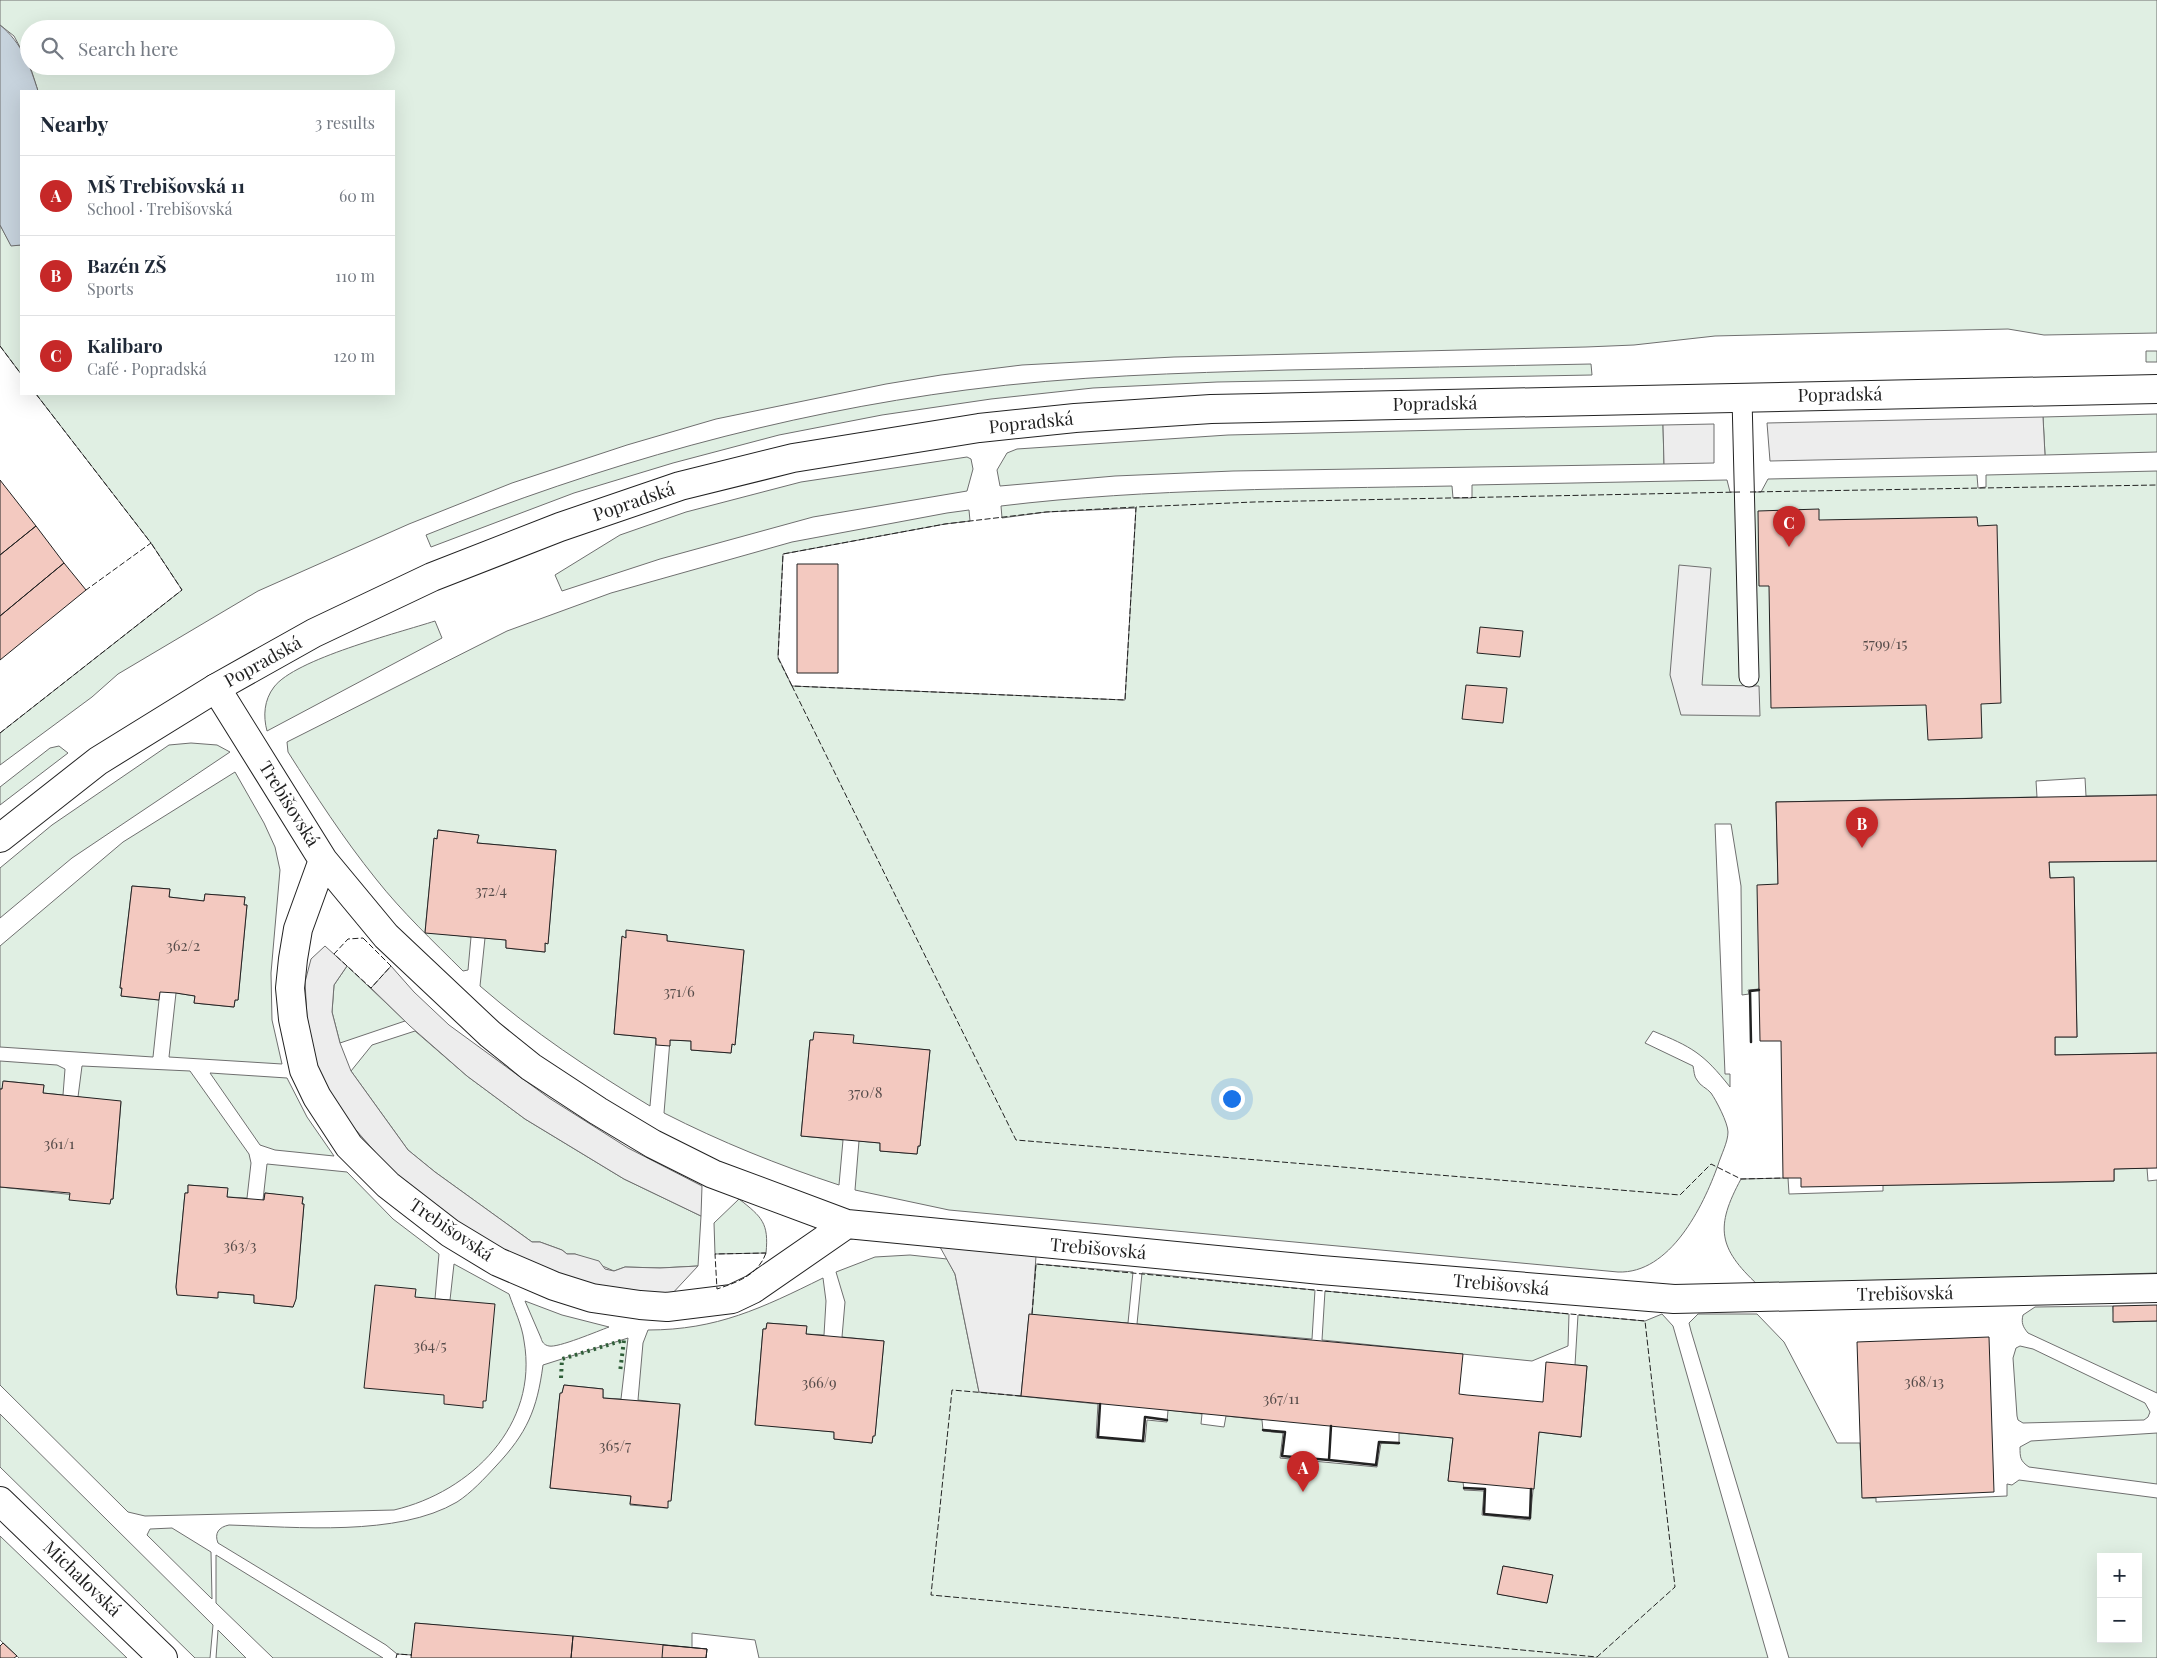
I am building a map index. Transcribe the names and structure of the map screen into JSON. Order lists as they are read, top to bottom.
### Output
{
  "streets": {
    "street": ["Popradská", "Trebišovská", "Michalovská"]
  },
  "crossings": [
    ["Popradská", "Trebišovská"]
  ],
  "house_numbers": [
    "5799/15",
    "372/4",
    "362/2",
    "371/6",
    "370/8",
    "361/1",
    "363/3",
    "364/5",
    "368/13",
    "366/9",
    "367/11",
    "365/7"
  ],
  "page": {
    "search": "Search here",
    "heading": ["Nearby", "3 results"],
    "list": [
      {
        "mark": "A",
        "name": "MŠ Trebišovská 11",
        "note": "School · Trebišovská",
        "value": "60 m"
      },
      {
        "mark": "B",
        "name": "Bazén ZŠ",
        "note": "Sports",
        "value": "110 m"
      },
      {
        "mark": "C",
        "name": "Kalibaro",
        "note": "Café · Popradská",
        "value": "120 m"
      }
    ],
    "pins": ["C", "B", "A"],
    "map_buttons": ["+", "−"]
  }
}
